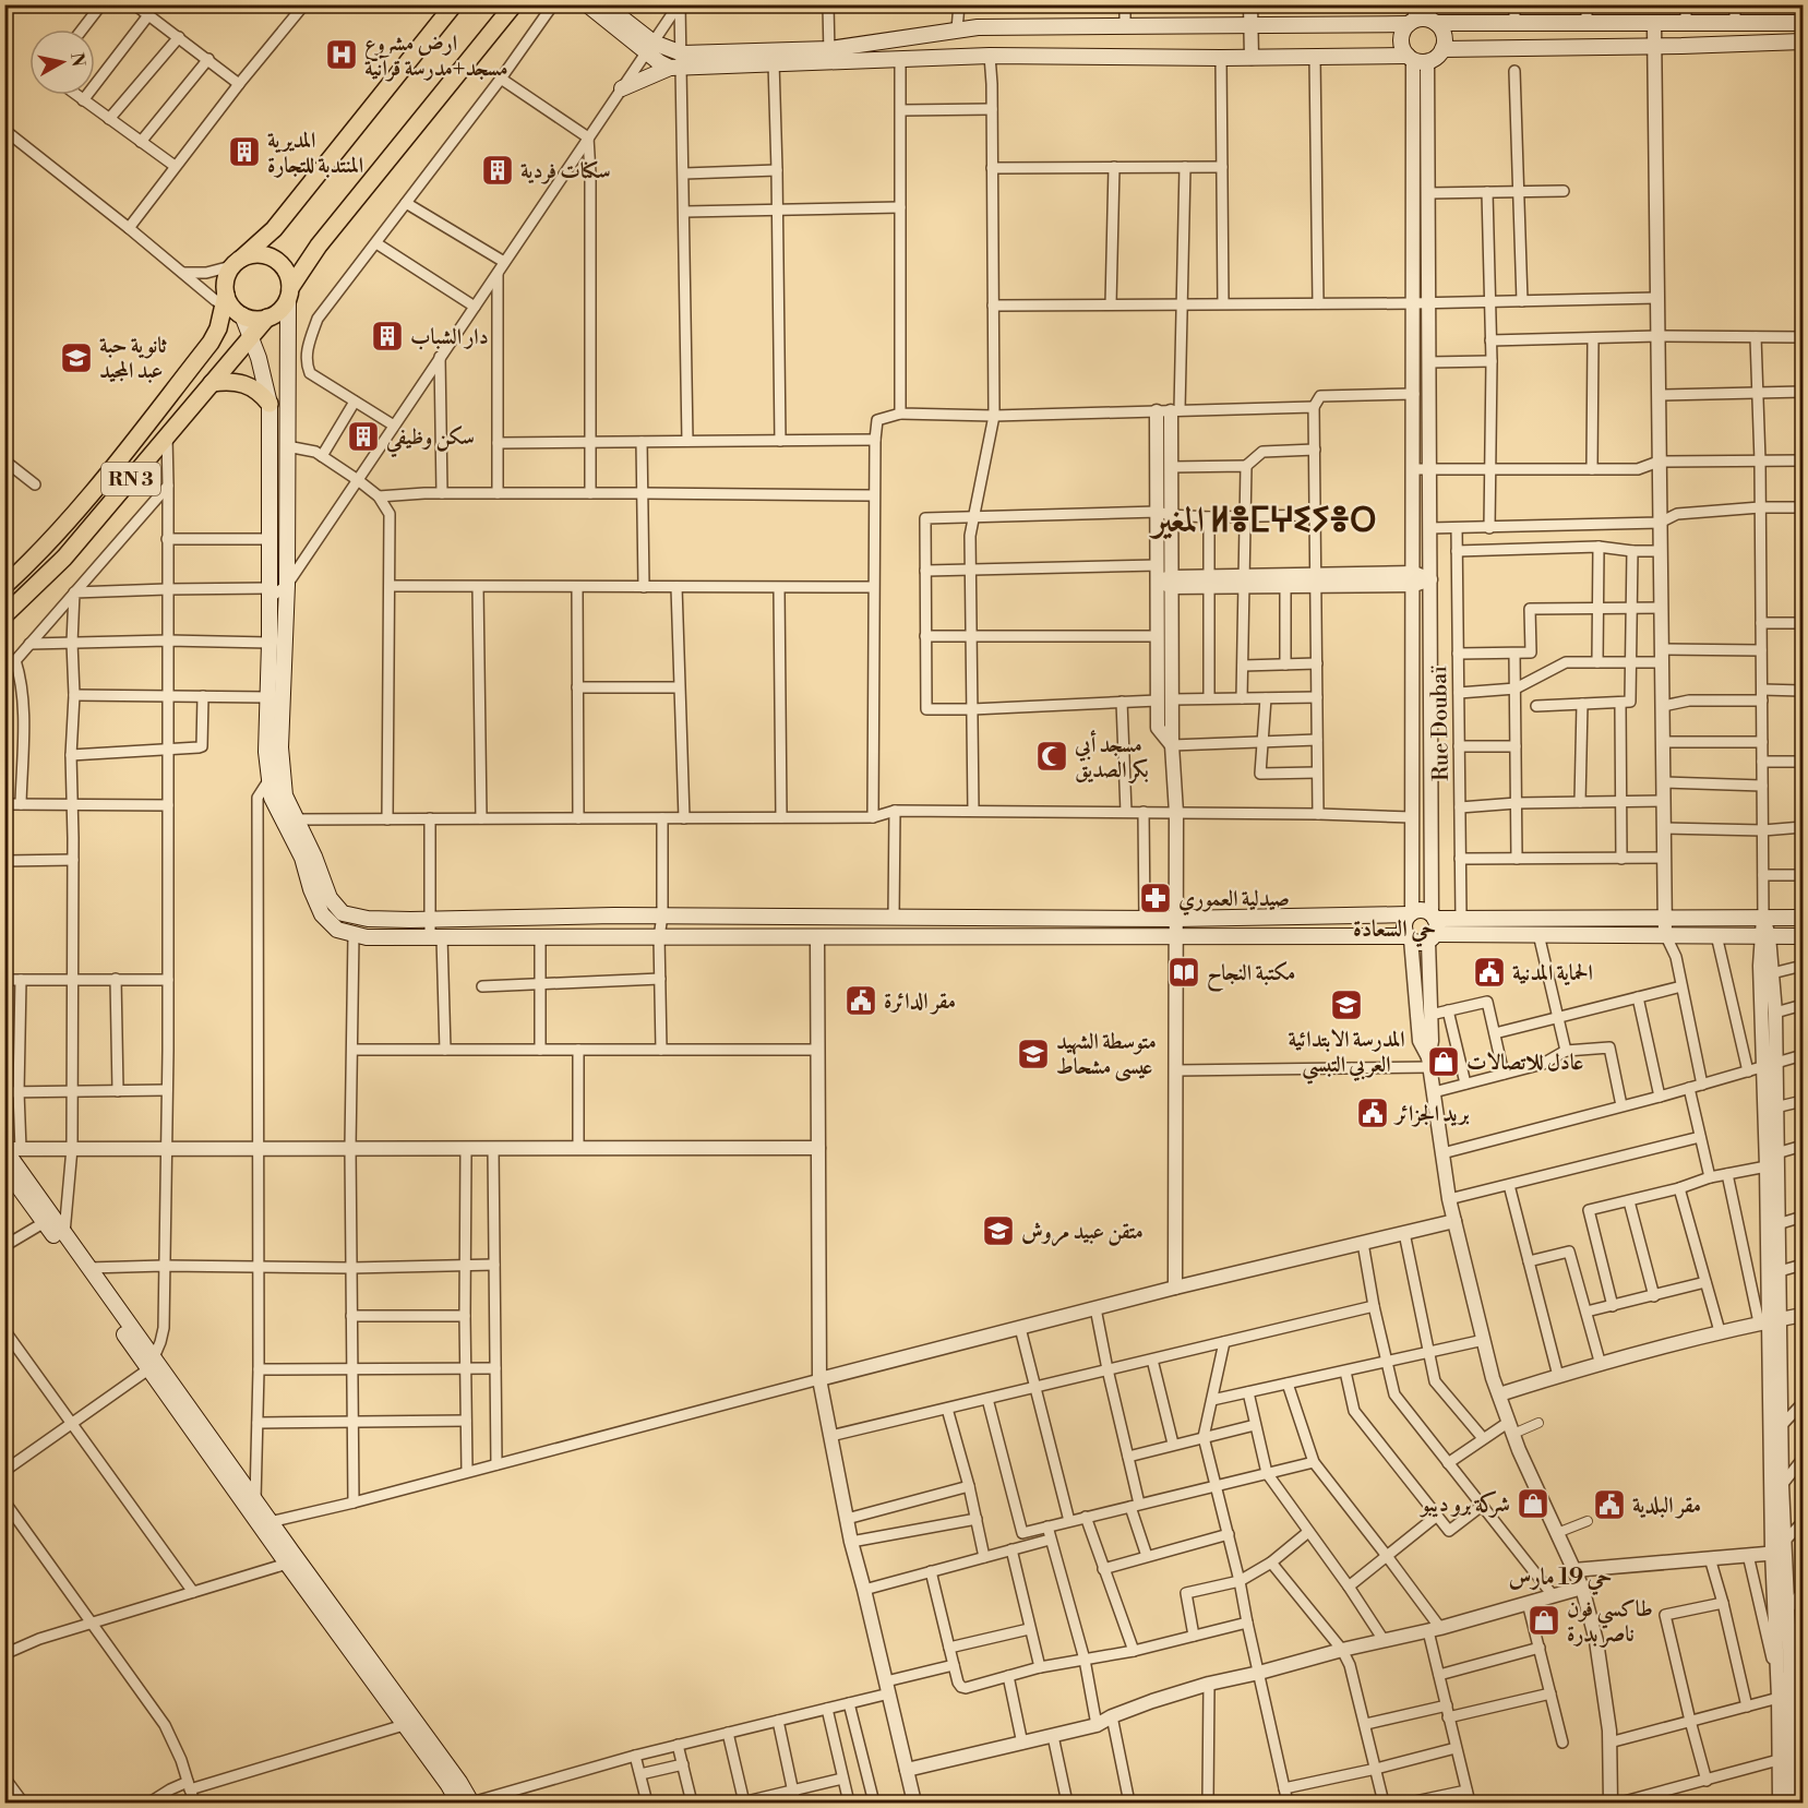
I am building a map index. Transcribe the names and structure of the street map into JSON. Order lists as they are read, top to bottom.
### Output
{
  "streets": {
    "main road": ["RN 3"],
    "street": ["Rue Doubaï"]
  },
  "districts": ["المغير ⵍⴻⵎⵖⵉⵢⴻⵔ", "حي السعادة", "حي 19 مارس"],
  "places": {
    "hospital": ["ارض مشروع مسجد+مدرسة قرآنية"],
    "building": [
      "المديرية المنتدبة للتجارة",
      "سكنات فردية",
      "دار الشباب",
      "سكن وظيفي"
    ],
    "school or university": [
      "ثانوية حبة عبد المجيد",
      "المدرسة الابتدائية العربي التبسي",
      "متوسطة الشهيد عيسى مشحاط",
      "متقن عبيد مروش"
    ],
    "mosque": ["مسجد أبي بكر الصديق"],
    "pharmacy": ["صيدلية العموري"],
    "library": ["مكتبة النجاح"],
    "public building": [
      "الحماية المدنية",
      "مقر الدائرة",
      "بريد الجزائر",
      "مقر البلدية"
    ],
    "shop": ["عادل للاتصالات", "شركة برو ديبو", "طاكسي فون ناصر بدرة"]
  },
  "north": "right"
}
